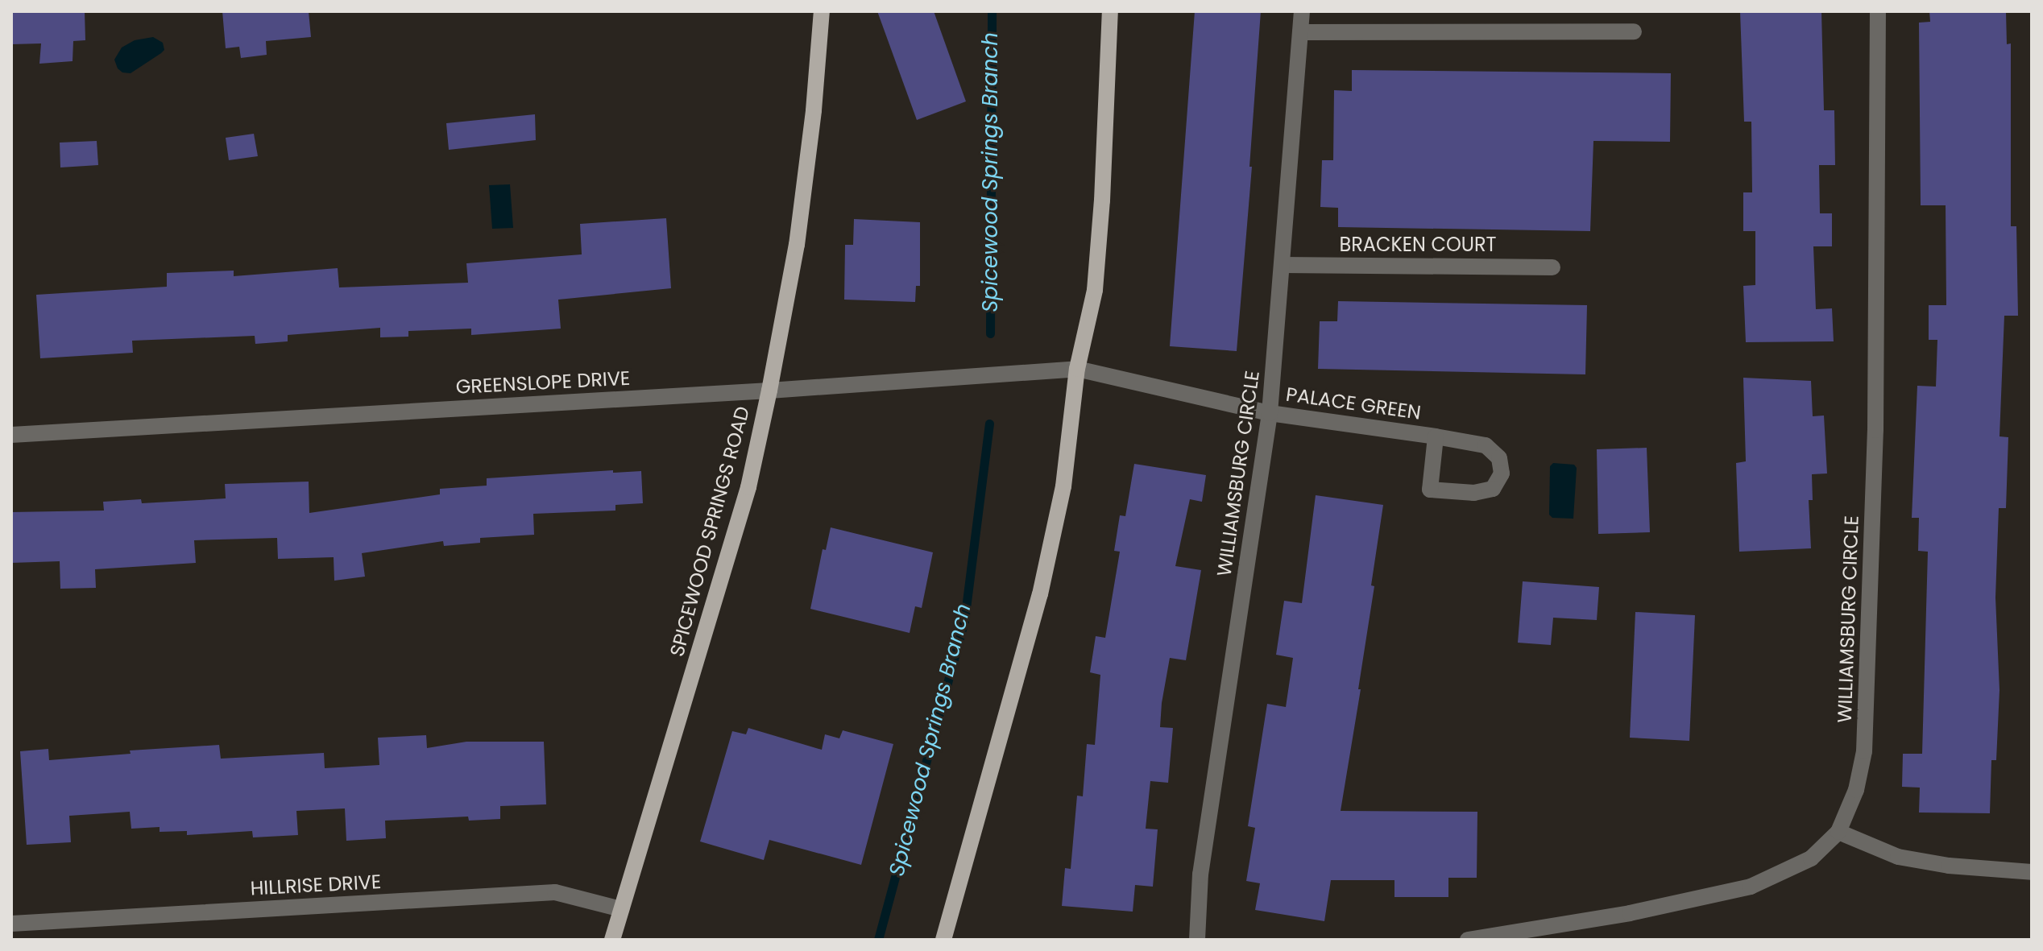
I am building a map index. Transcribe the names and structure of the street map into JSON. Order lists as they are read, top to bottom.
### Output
{
  "streets": {
    "main road": ["SPICEWOOD SPRINGS ROAD"],
    "street": [
      "BRACKEN COURT",
      "GREENSLOPE DRIVE",
      "PALACE GREEN",
      "WILLIAMSBURG CIRCLE",
      "HILLRISE DRIVE"
    ]
  },
  "crossings": [
    ["BRACKEN COURT", "WILLIAMSBURG CIRCLE"],
    ["GREENSLOPE DRIVE", "PALACE GREEN"],
    ["GREENSLOPE DRIVE", "SPICEWOOD SPRINGS ROAD"],
    ["PALACE GREEN", "WILLIAMSBURG CIRCLE"],
    ["SPICEWOOD SPRINGS ROAD", "HILLRISE DRIVE"]
  ],
  "water": ["Spicewood Springs Branch"]
}
